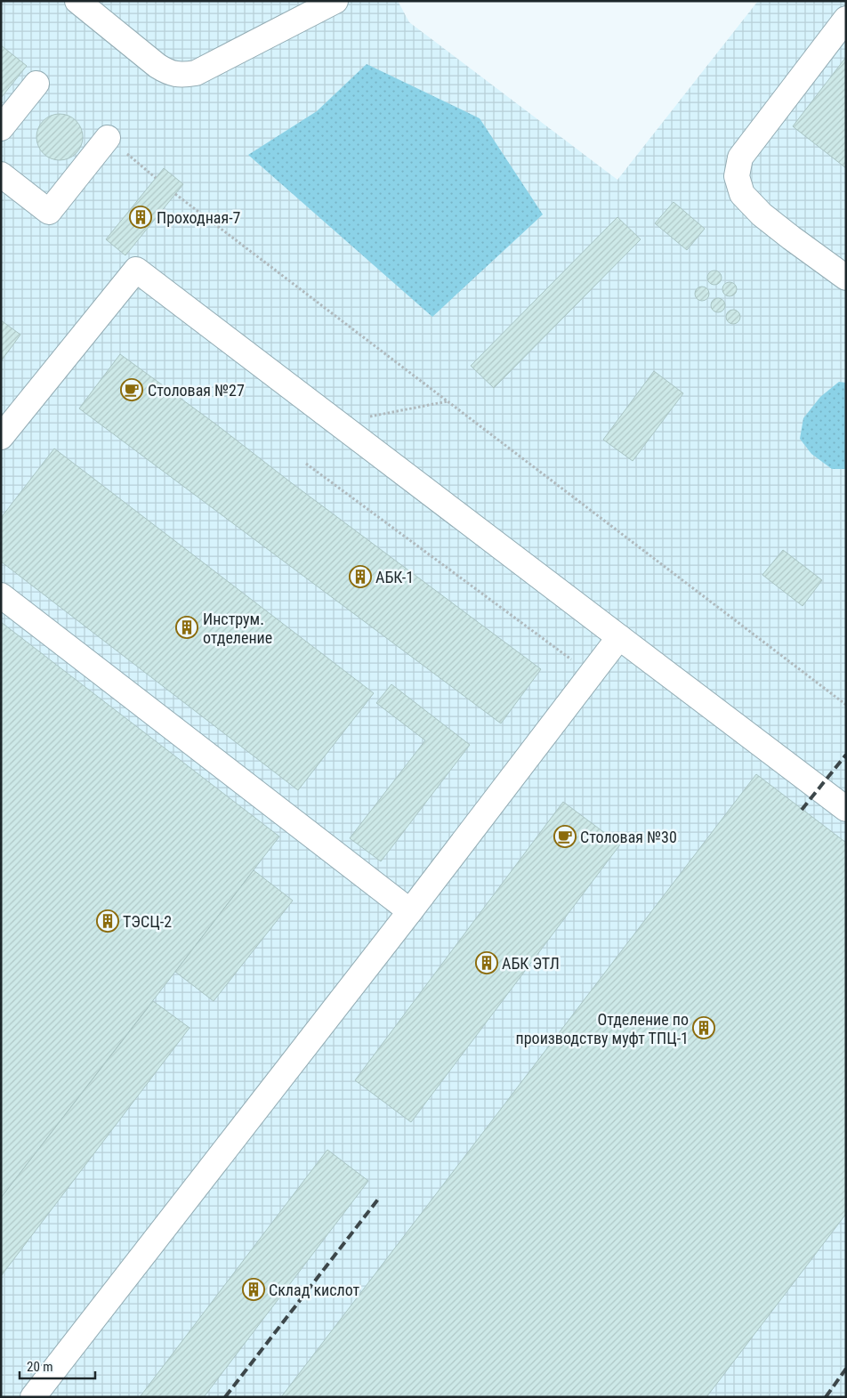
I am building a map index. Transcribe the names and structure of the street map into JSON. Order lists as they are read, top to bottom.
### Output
{
  "places": {
    "building": [
      "Проходная-7",
      "АБК-1",
      "Инструм. отделение",
      "ТЭСЦ-2",
      "АБК ЭТЛ",
      "Отделение по производству муфт ТПЦ-1",
      "Склад кислот"
    ],
    "cafe": ["Столовая №27", "Столовая №30"]
  },
  "scale_bar": "20 m"
}
